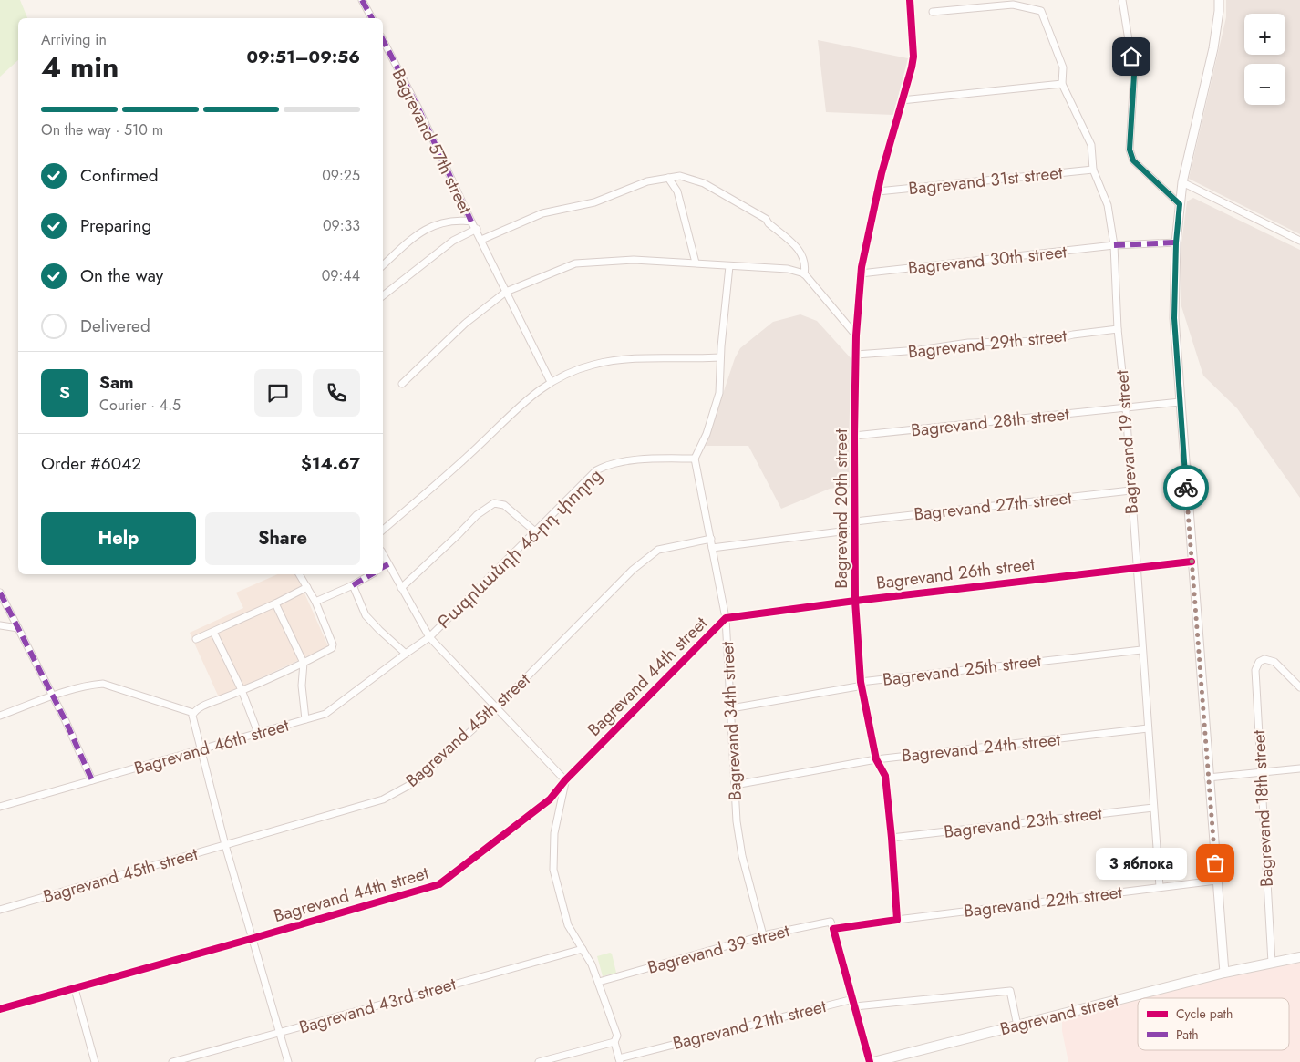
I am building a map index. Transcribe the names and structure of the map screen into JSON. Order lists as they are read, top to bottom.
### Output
{
  "streets": {
    "main road": ["Bagrevand street"],
    "street": [
      "Bagrevand 57th street",
      "Bagrevand 31st street",
      "Bagrevand 30th street",
      "Bagrevand 29th street",
      "Bagrevand 28th street",
      "Bagrevand 19 street",
      "Bagrevand 27th street",
      "Bagrevand 20th street",
      "Բագրևանդի 46-րդ փողոց",
      "Bagrevand 26th street",
      "Bagrevand 25th street",
      "Bagrevand 44th street",
      "Bagrevand 34th street",
      "Bagrevand 45th street",
      "Bagrevand 46th street",
      "Bagrevand 24th street",
      "Bagrevand 18th street",
      "Bagrevand 23th street",
      "Bagrevand 22th street",
      "Bagrevand 39 street",
      "Bagrevand 43rd street",
      "Bagrevand 21th street"
    ]
  },
  "crossings": [
    ["Bagrevand 31st street", "Bagrevand 19 street"],
    ["Bagrevand 31st street", "Bagrevand 20th street"],
    ["Bagrevand 30th street", "Bagrevand 19 street"],
    ["Bagrevand 30th street", "Bagrevand 20th street"],
    ["Bagrevand 29th street", "Bagrevand 19 street"],
    ["Bagrevand 29th street", "Bagrevand 20th street"],
    ["Bagrevand 28th street", "Bagrevand 19 street"],
    ["Bagrevand 28th street", "Bagrevand 20th street"],
    ["Bagrevand 19 street", "Bagrevand 27th street"],
    ["Bagrevand 19 street", "Bagrevand 26th street"],
    ["Bagrevand 19 street", "Bagrevand 25th street"],
    ["Bagrevand 19 street", "Bagrevand 24th street"],
    ["Bagrevand 19 street", "Bagrevand 23th street"],
    ["Bagrevand 19 street", "Bagrevand 22th street"],
    ["Bagrevand 27th street", "Bagrevand 20th street"],
    ["Bagrevand 20th street", "Bagrevand 26th street"],
    ["Bagrevand 20th street", "Bagrevand 25th street"],
    ["Bagrevand 20th street", "Bagrevand 24th street"],
    ["Bagrevand 20th street", "Bagrevand 23th street"],
    ["Bagrevand 20th street", "Bagrevand 22th street"],
    ["Բագրևանդի 46-րդ փողոց", "Bagrevand 34th street"],
    ["Բագրևանդի 46-րդ փողոց", "Bagrevand 46th street"],
    ["Bagrevand 26th street", "Bagrevand 44th street"],
    ["Bagrevand 26th street", "Bagrevand 34th street"],
    ["Bagrevand 25th street", "Bagrevand 34th street"],
    ["Bagrevand 44th street", "Bagrevand 34th street"],
    ["Bagrevand 34th street", "Bagrevand 45th street"],
    ["Bagrevand 34th street", "Bagrevand 24th street"],
    ["Bagrevand 34th street", "Bagrevand 39 street"],
    ["Bagrevand 18th street", "Bagrevand street"]
  ],
  "places": ["3 яблока"],
  "legend": ["Cycle path", "Path"],
  "page": {
    "map_buttons": ["+", "−"],
    "heading": ["4 min", "Arriving in", "09:51–09:56"],
    "panel": [
      "Sam",
      "Courier · 4.5",
      "Order #6042",
      "$14.67"
    ],
    "bar": "On the way · 510 m",
    "list": [
      ["Confirmed", "09:25"],
      ["Preparing", "09:33"],
      ["On the way", "09:44"],
      "Delivered"
    ],
    "round": "S",
    "buttons": ["Help", "Share"],
    "bubble": "3 яблока"
  }
}
